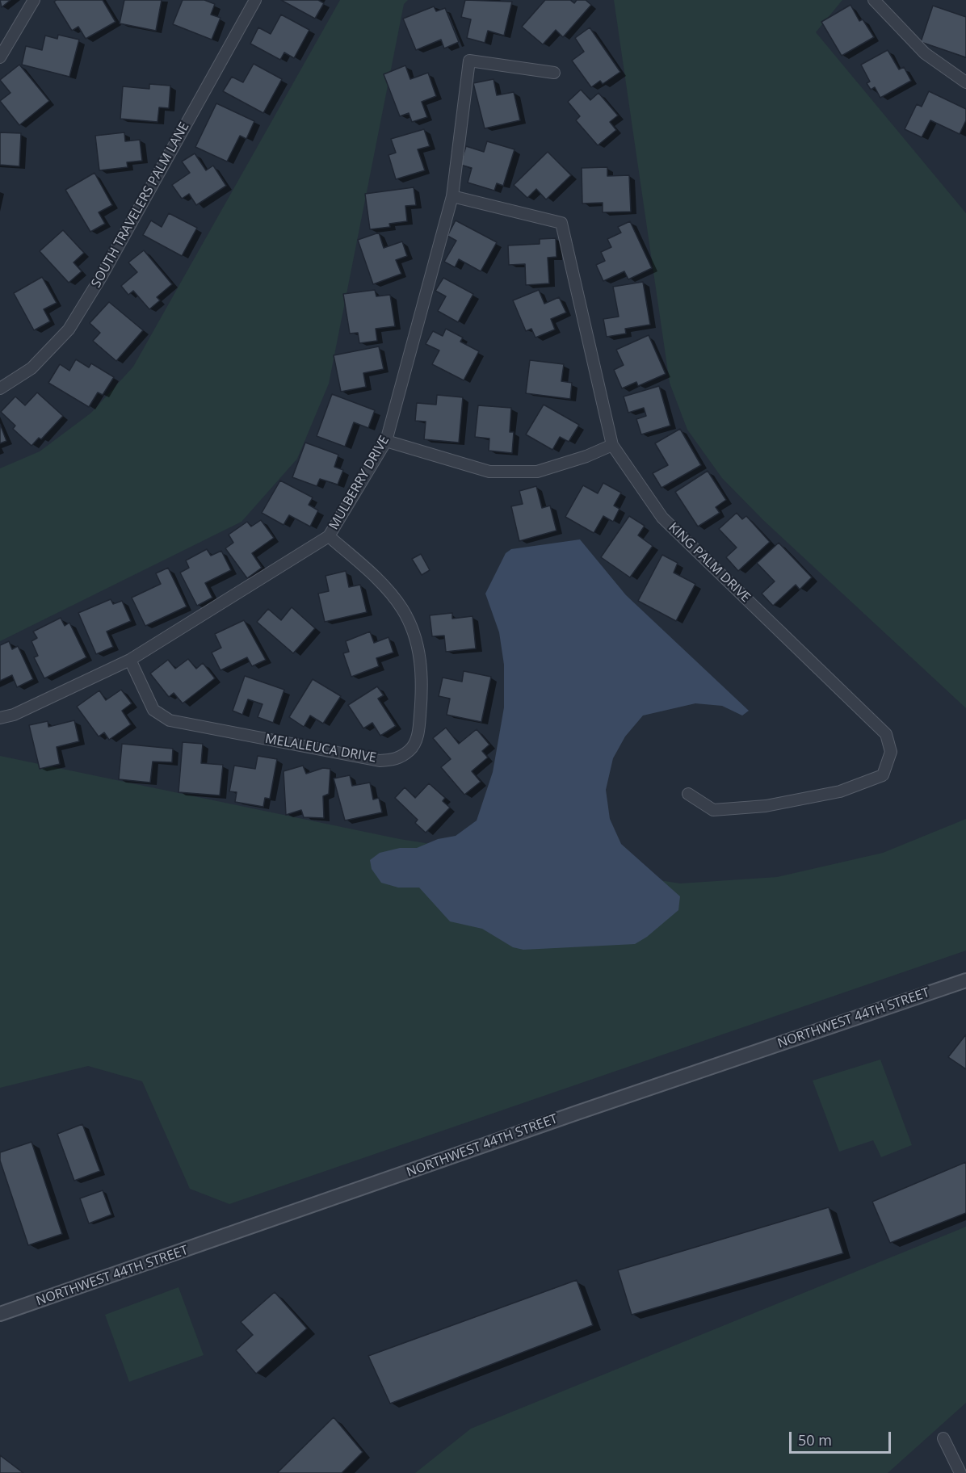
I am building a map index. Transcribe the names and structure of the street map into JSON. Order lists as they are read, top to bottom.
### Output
{
  "streets": {
    "street": [
      "SOUTH TRAVELERS PALM LANE",
      "MULBERRY DRIVE",
      "KING PALM DRIVE",
      "MELALEUCA DRIVE",
      "NORTHWEST 44TH STREET"
    ]
  },
  "crossings": [
    ["MULBERRY DRIVE", "KING PALM DRIVE"],
    ["MULBERRY DRIVE", "MELALEUCA DRIVE"]
  ],
  "scale_bar": "50 m"
}
